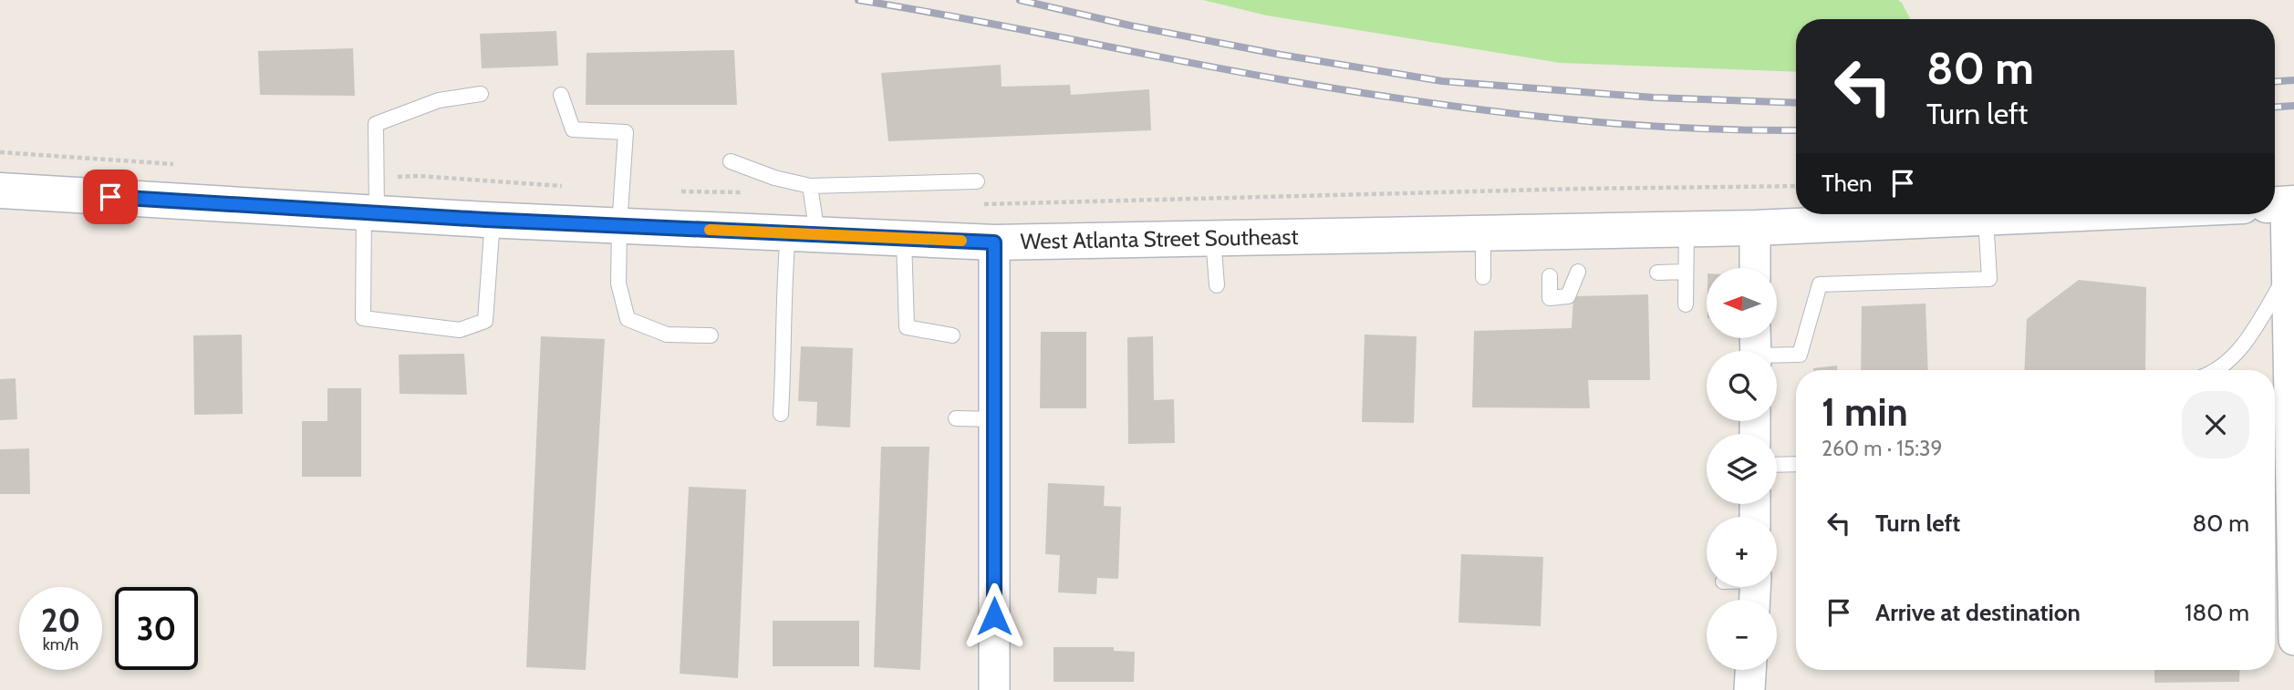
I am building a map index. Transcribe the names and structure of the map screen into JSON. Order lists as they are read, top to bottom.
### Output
{
  "streets": {
    "street": ["West Atlanta Street Southeast"]
  },
  "north": "left",
  "page": {
    "turn": ["80 m", "Turn left"],
    "then": "Then",
    "map_buttons": ["+", "−"],
    "heading": ["1 min", "260 m · 15:39"],
    "list": [
      {
        "name": "Turn left",
        "value": "80 m"
      },
      {
        "name": "Arrive at destination",
        "value": "180 m"
      }
    ],
    "speed": "20 km/h",
    "limit": "30"
  }
}
